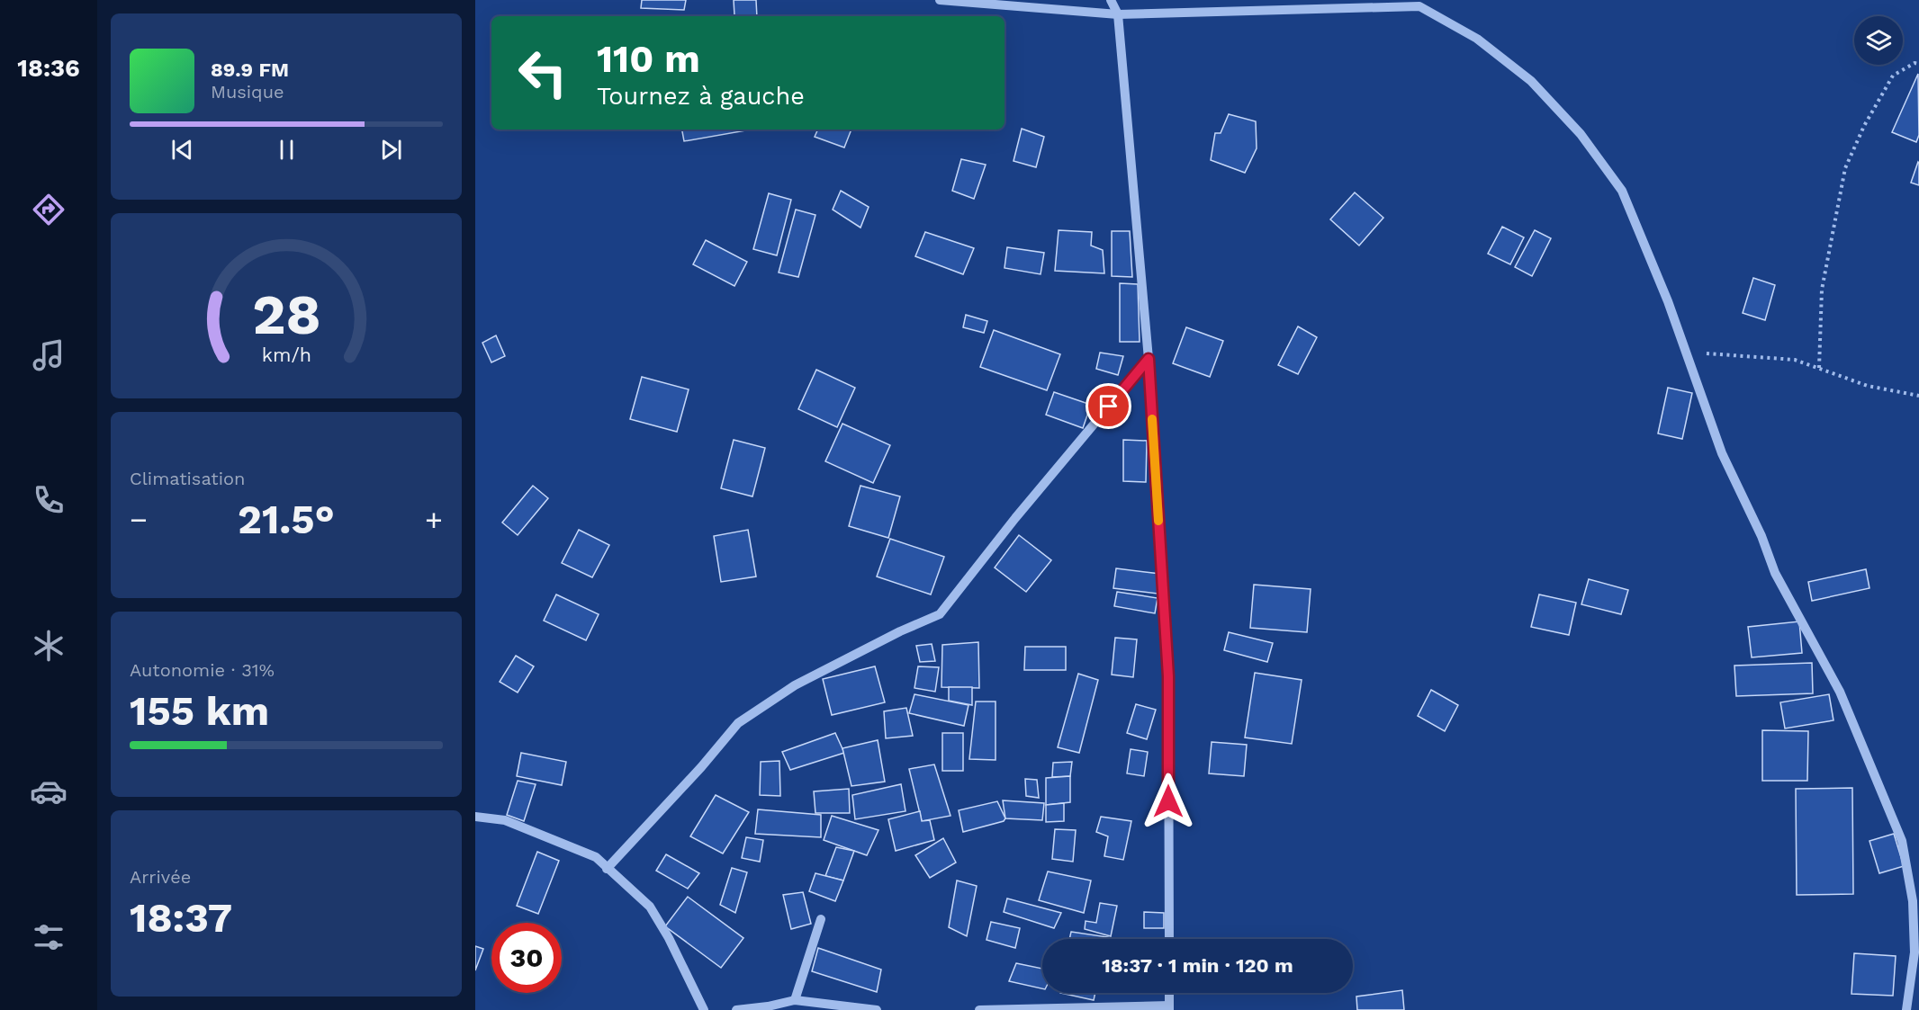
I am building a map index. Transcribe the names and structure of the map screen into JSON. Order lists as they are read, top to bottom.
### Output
{
  "page": {
    "tabs": "18:36",
    "turn": ["110 m", "Tournez à gauche"],
    "song": ["89.9 FM", "Musique"],
    "tile": [
      "Climatisation",
      ["Autonomie · 31%", "155 km"],
      ["Arrivée", "18:37"]
    ],
    "heat": ["−", "21.5°", "+"],
    "limit": "30",
    "trip": "18:37 · 1 min · 120 m",
    "gauge": ["28", "km/h"]
  }
}
